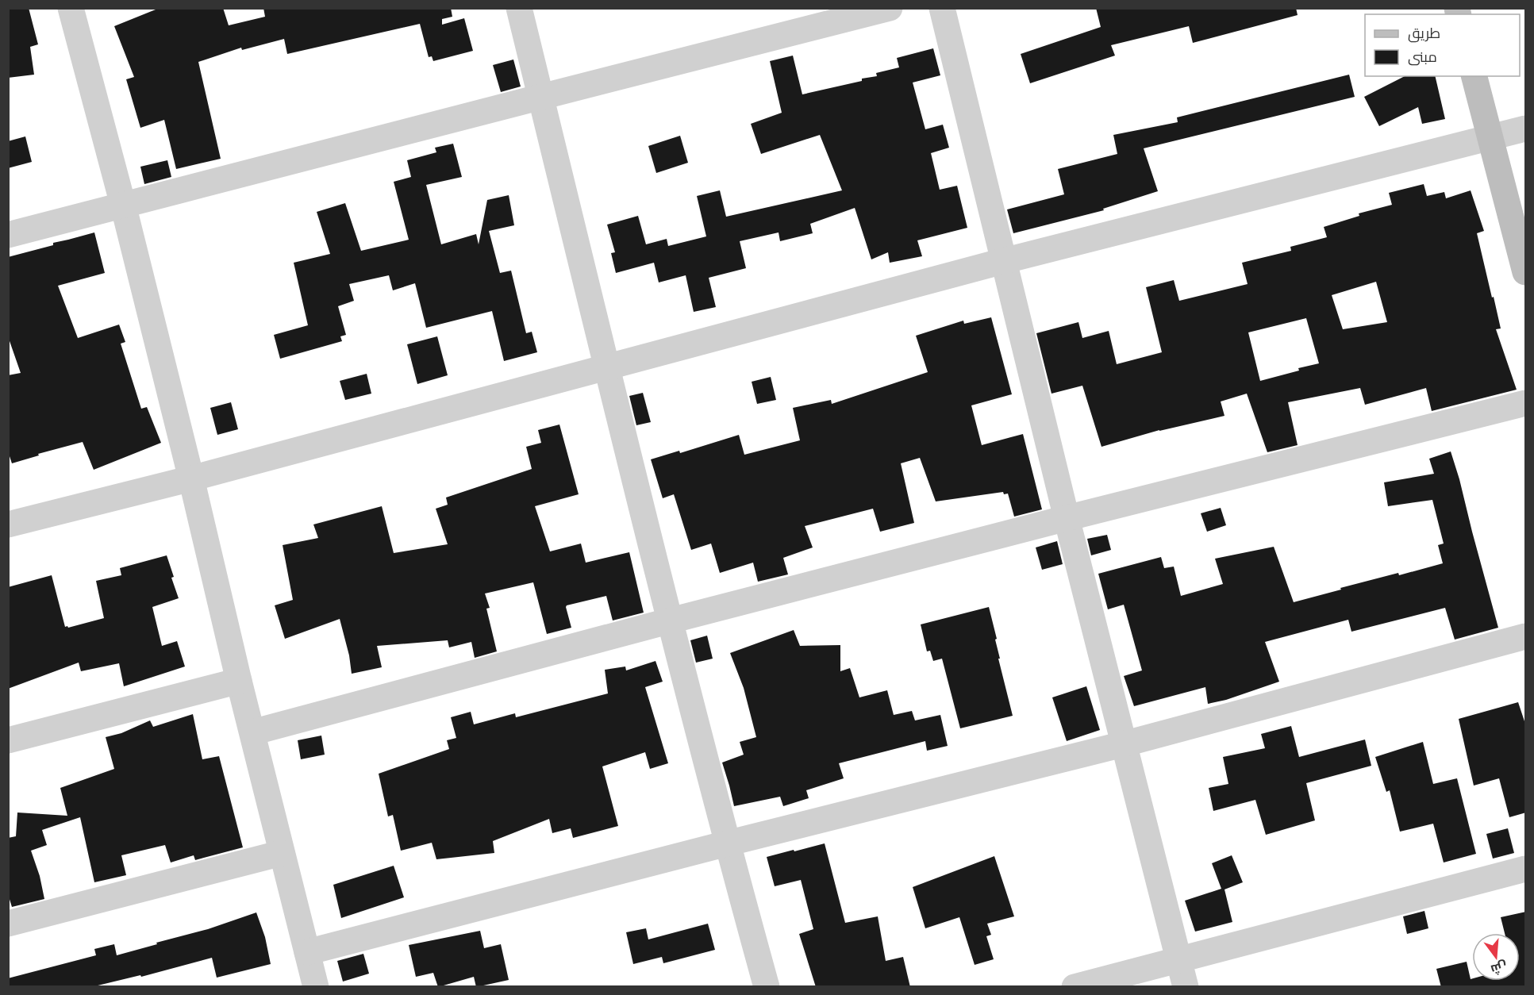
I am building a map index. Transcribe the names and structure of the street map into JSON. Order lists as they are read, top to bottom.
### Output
{
  "legend": ["طريق", "مبنى"],
  "north": "bottom"
}
